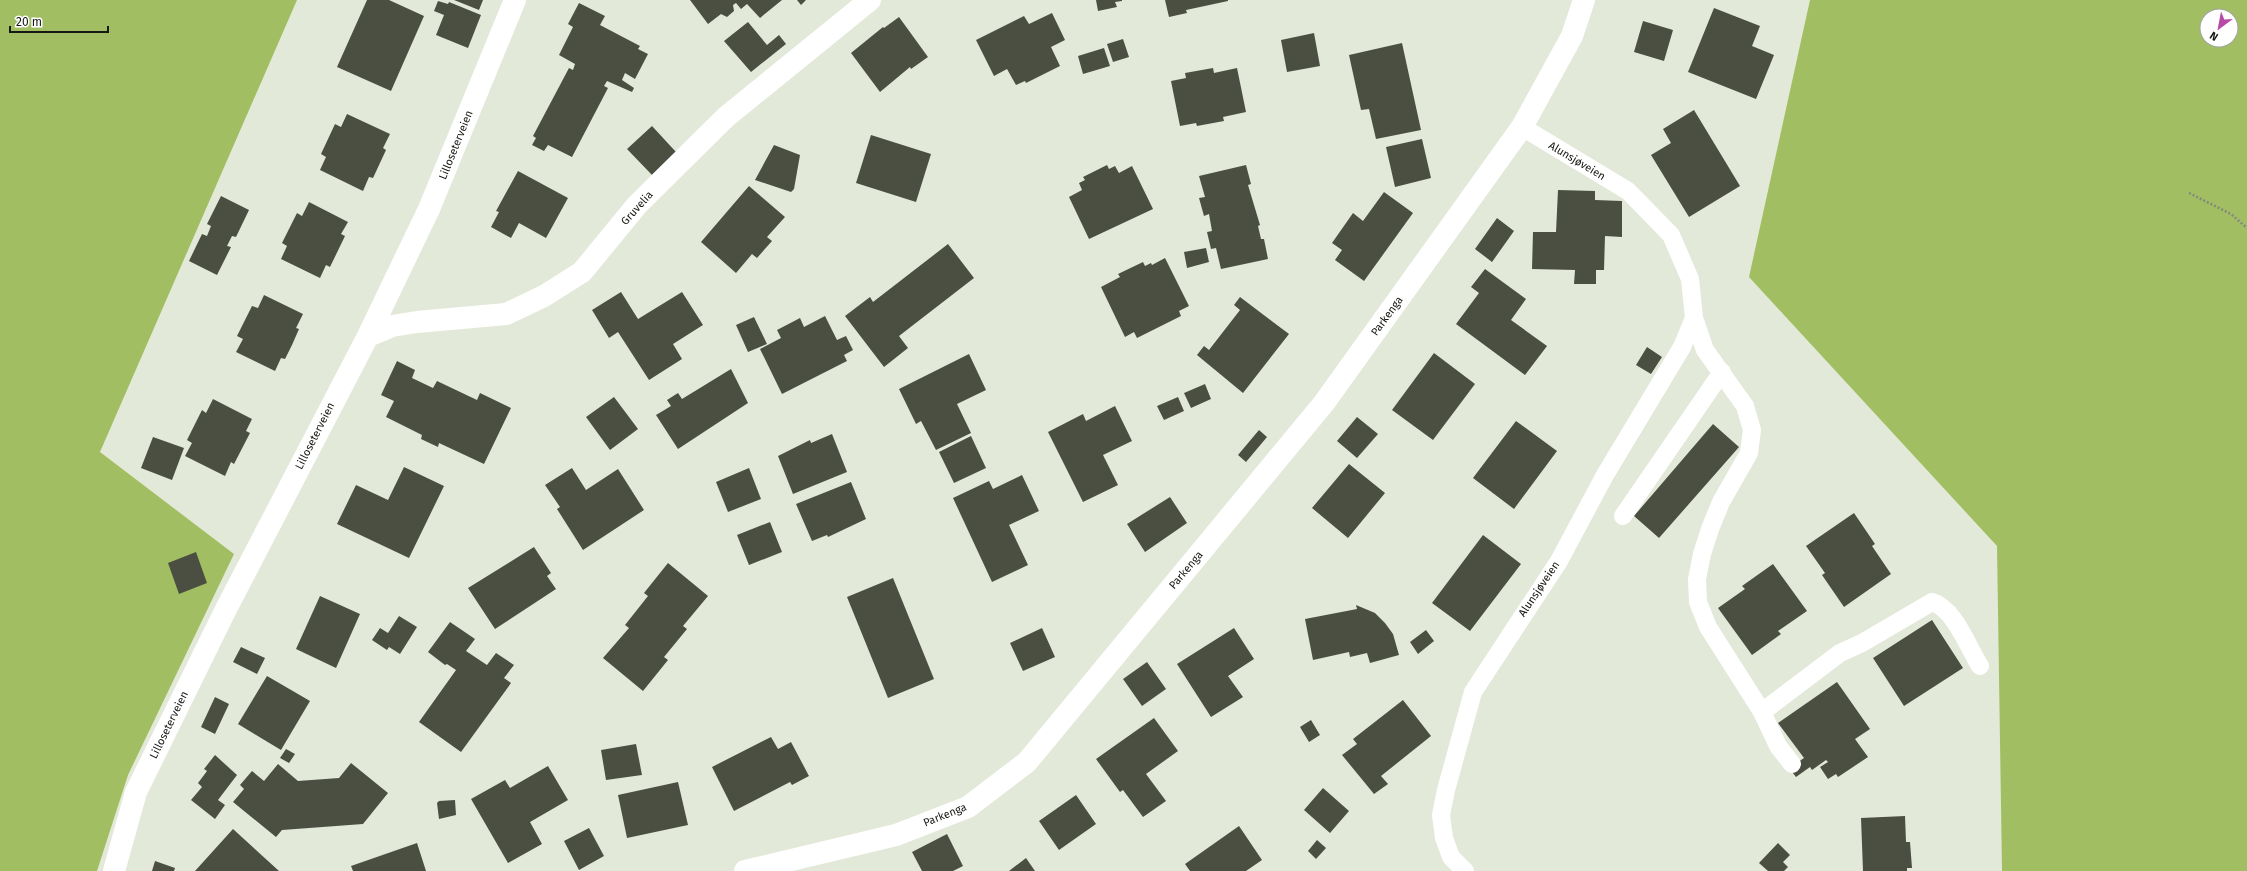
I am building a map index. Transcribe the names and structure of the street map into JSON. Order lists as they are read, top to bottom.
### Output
{
  "streets": {
    "street": ["Lilloseterveien", "Gruvelia", "Parkenga"],
    "lane": ["Alunsjøveien"]
  },
  "crossings": [
    ["Lilloseterveien", "Gruvelia"],
    ["Alunsjøveien", "Parkenga"]
  ],
  "scale_bar": "20 m",
  "north": "bottom left"
}
